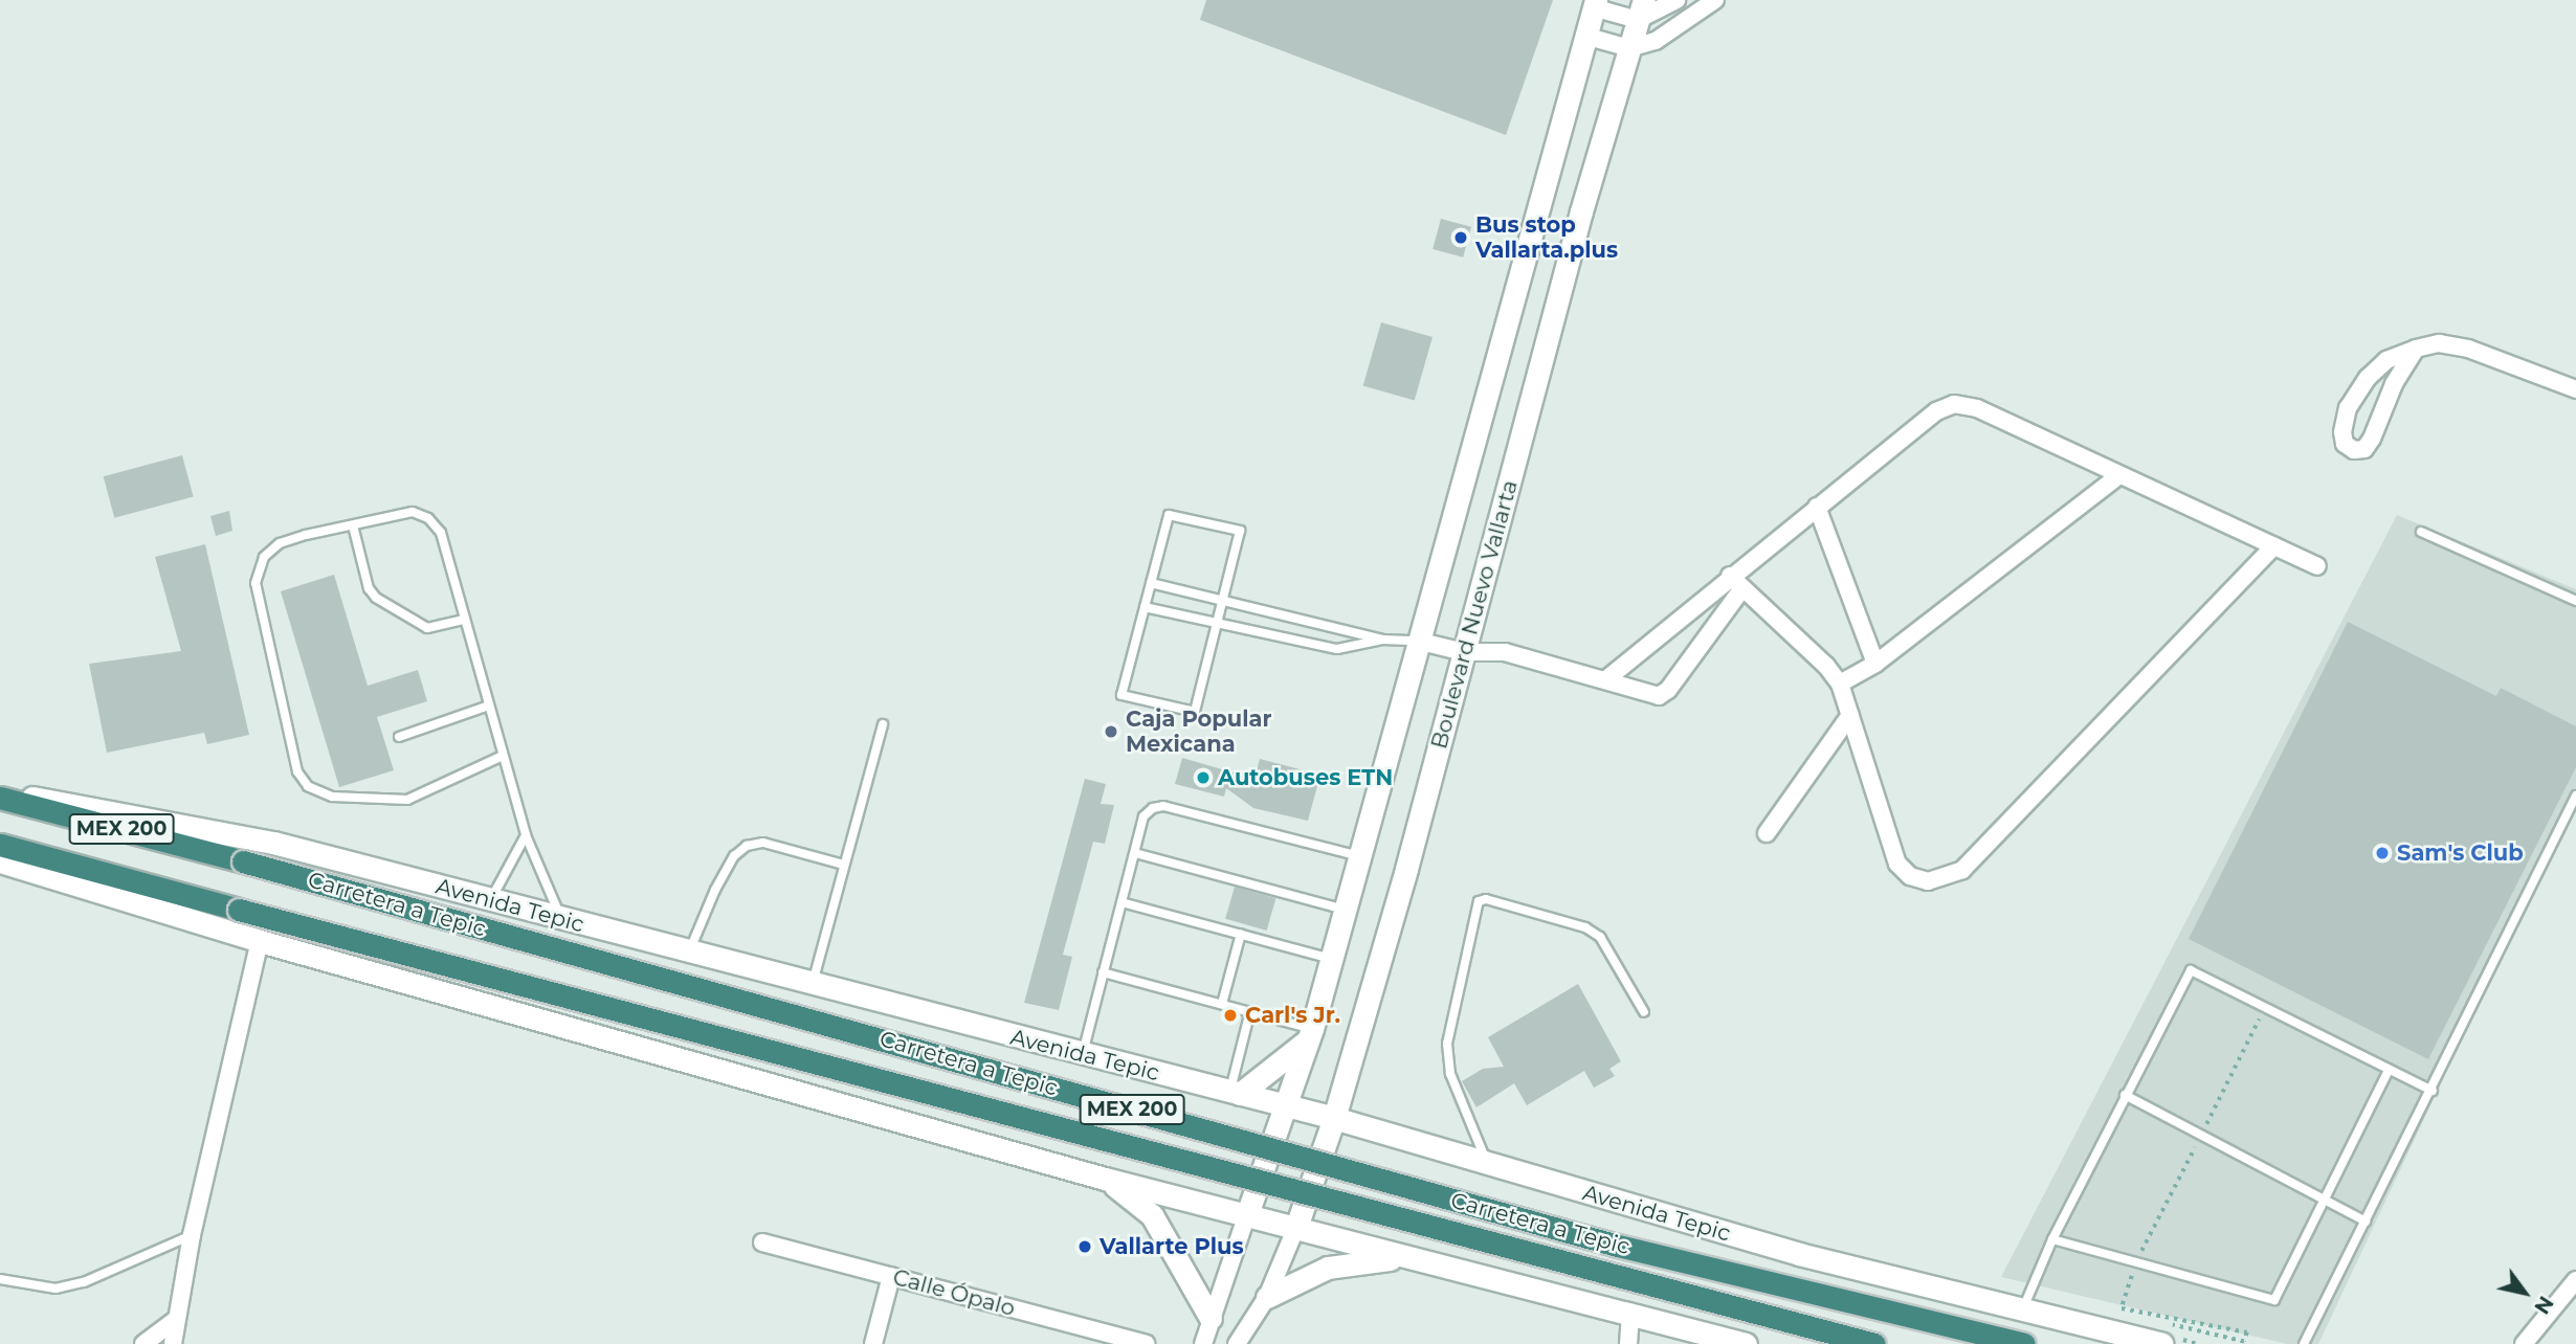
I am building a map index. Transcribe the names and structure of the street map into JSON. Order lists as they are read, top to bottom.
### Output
{
  "streets": {
    "highway": ["MEX 200", "Carretera a Tepic"],
    "main road": ["Boulevard Nuevo Vallarta", "Avenida Tepic"],
    "street": ["Calle Ópalo"]
  },
  "crossings": [
    ["Boulevard Nuevo Vallarta", "Avenida Tepic"],
    ["Carretera a Tepic", "Avenida Tepic"]
  ],
  "places": [
    "Bus stop Vallarta.plus",
    "Caja Popular Mexicana",
    "Autobuses ETN",
    "Sam's Club",
    "Carl's Jr.",
    "Vallarte Plus"
  ],
  "north": "bottom right"
}
